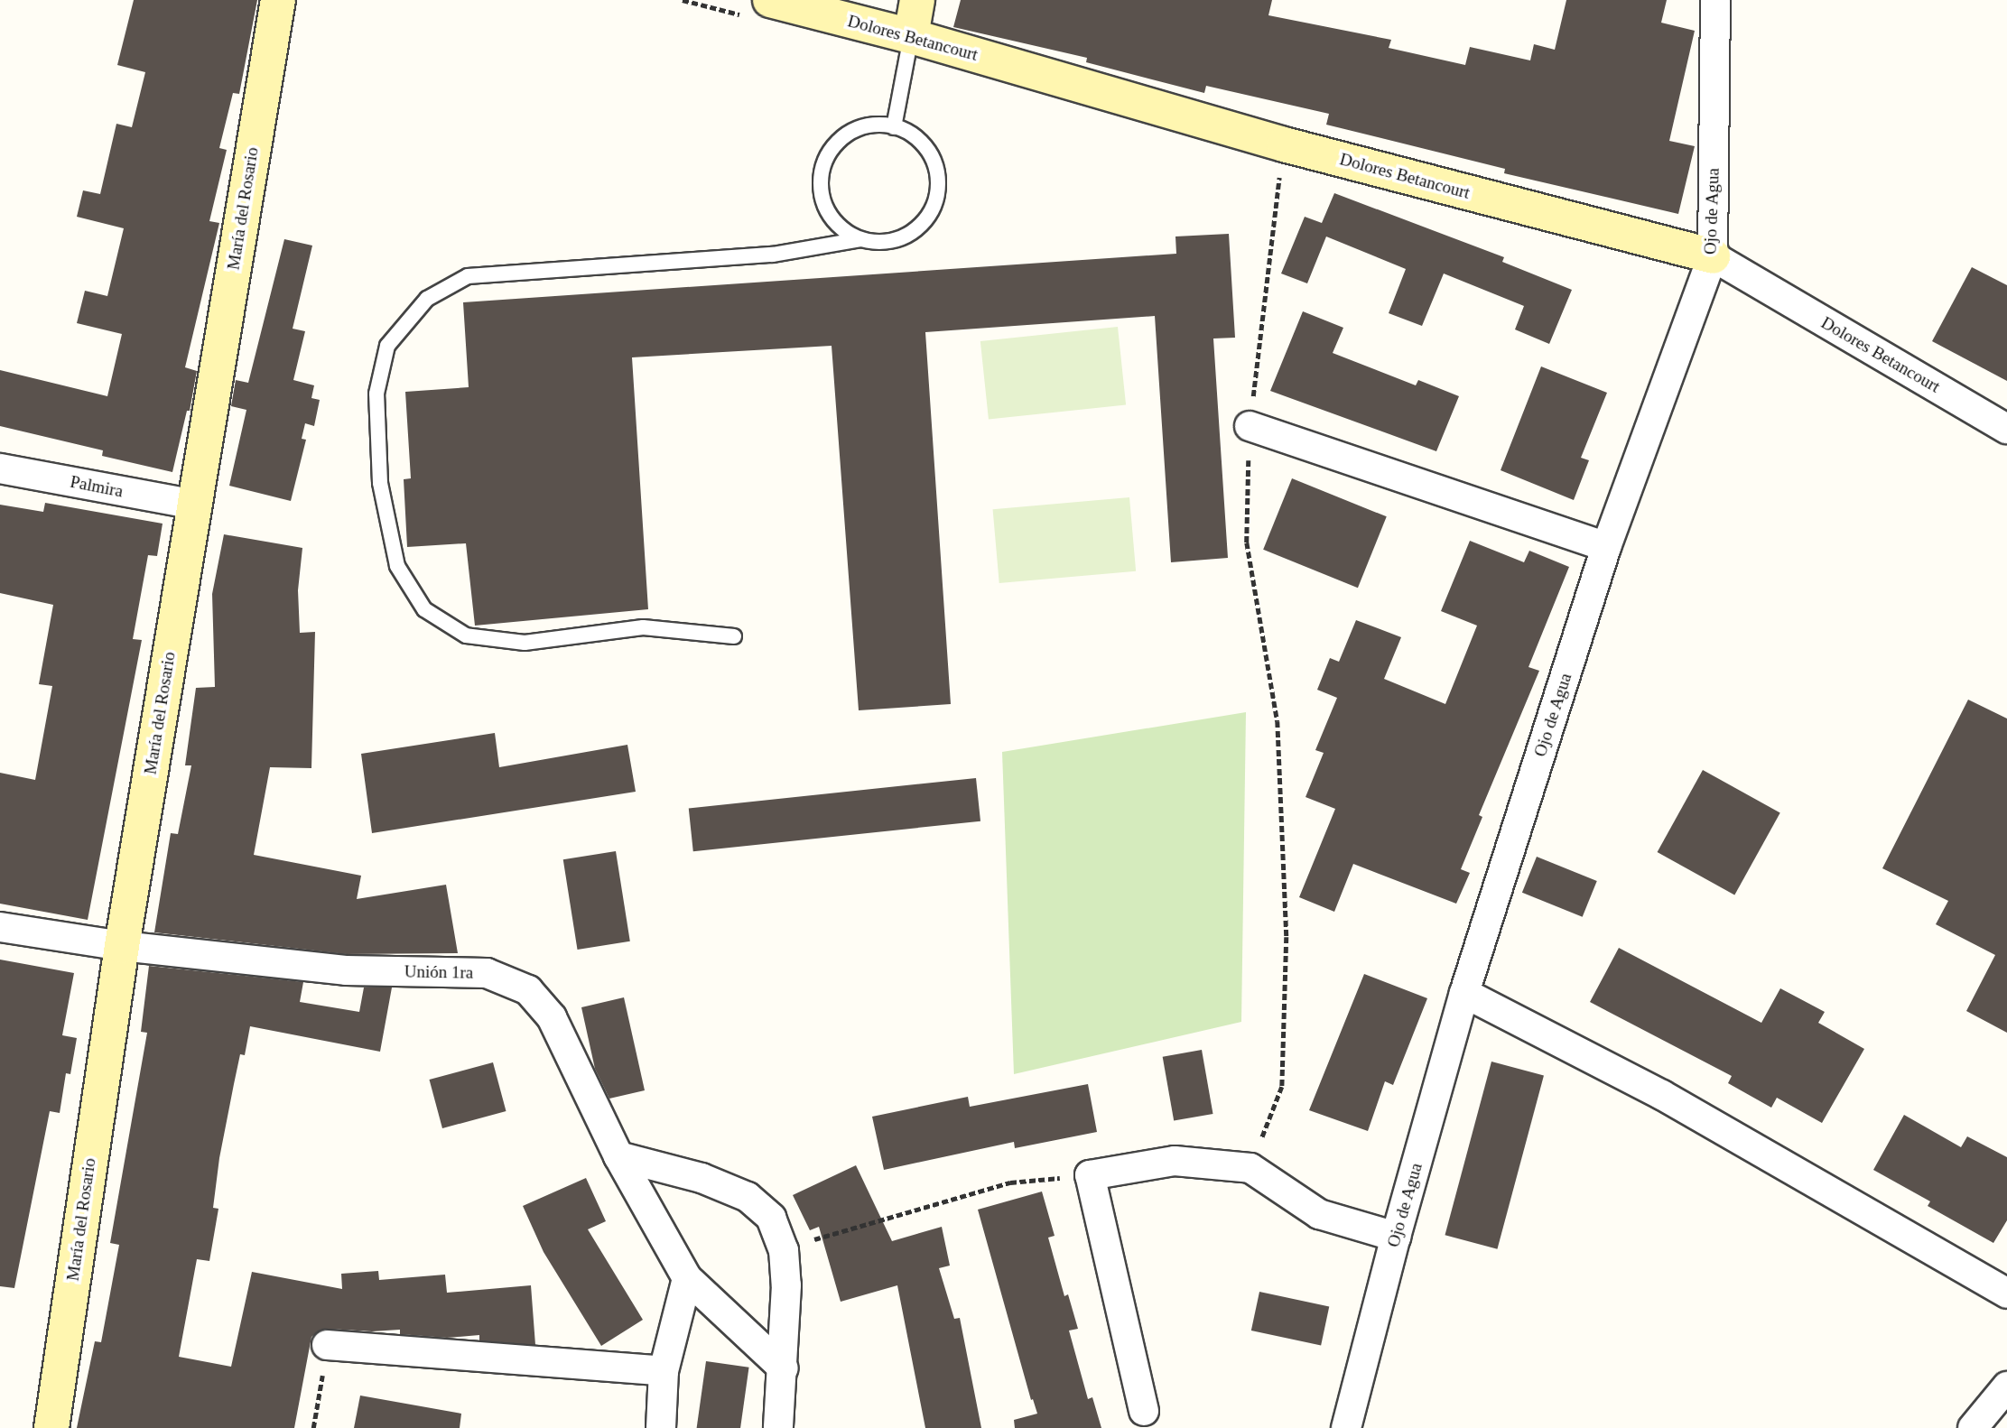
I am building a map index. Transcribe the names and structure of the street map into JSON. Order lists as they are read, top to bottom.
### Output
{
  "streets": {
    "street": [
      "Dolores Betancourt",
      "María del Rosario",
      "Ojo de Agua",
      "Palmira",
      "Unión 1ra"
    ]
  },
  "crossings": [
    ["Dolores Betancourt", "Ojo de Agua"],
    ["María del Rosario", "Palmira"],
    ["María del Rosario", "Unión 1ra"]
  ]
}
